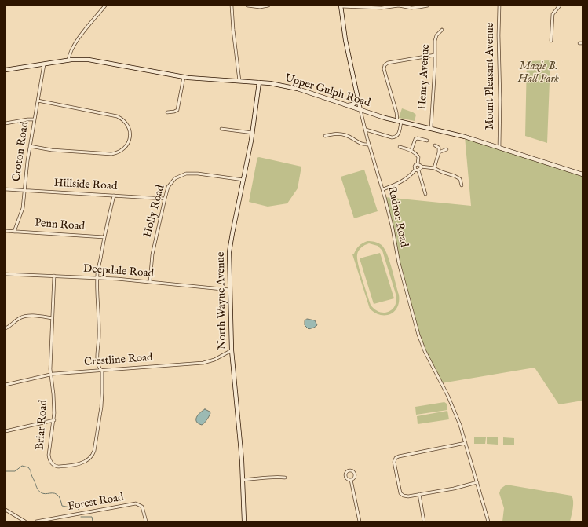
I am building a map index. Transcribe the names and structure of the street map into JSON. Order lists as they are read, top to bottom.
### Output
{
  "streets": {
    "street": [
      "Mount Pleasant Avenue",
      "Henry Avenue",
      "Upper Gulph Road",
      "Croton Road",
      "Hillside Road",
      "Holly Road",
      "Radnor Road",
      "Penn Road",
      "Deepdale Road",
      "North Wayne Avenue",
      "Crestline Road",
      "Briar Road",
      "Forest Road"
    ]
  },
  "crossings": [
    ["Mount Pleasant Avenue", "Upper Gulph Road"],
    ["Henry Avenue", "Upper Gulph Road"],
    ["Upper Gulph Road", "Croton Road"],
    ["Upper Gulph Road", "Radnor Road"],
    ["Upper Gulph Road", "North Wayne Avenue"],
    ["Croton Road", "Hillside Road"],
    ["Croton Road", "Penn Road"],
    ["Hillside Road", "Holly Road"],
    ["Holly Road", "Deepdale Road"],
    ["Holly Road", "North Wayne Avenue"],
    ["Deepdale Road", "North Wayne Avenue"],
    ["Deepdale Road", "Briar Road"],
    ["North Wayne Avenue", "Crestline Road"],
    ["Crestline Road", "Briar Road"]
  ],
  "parks": ["Mazie B. Hall Park"]
}
